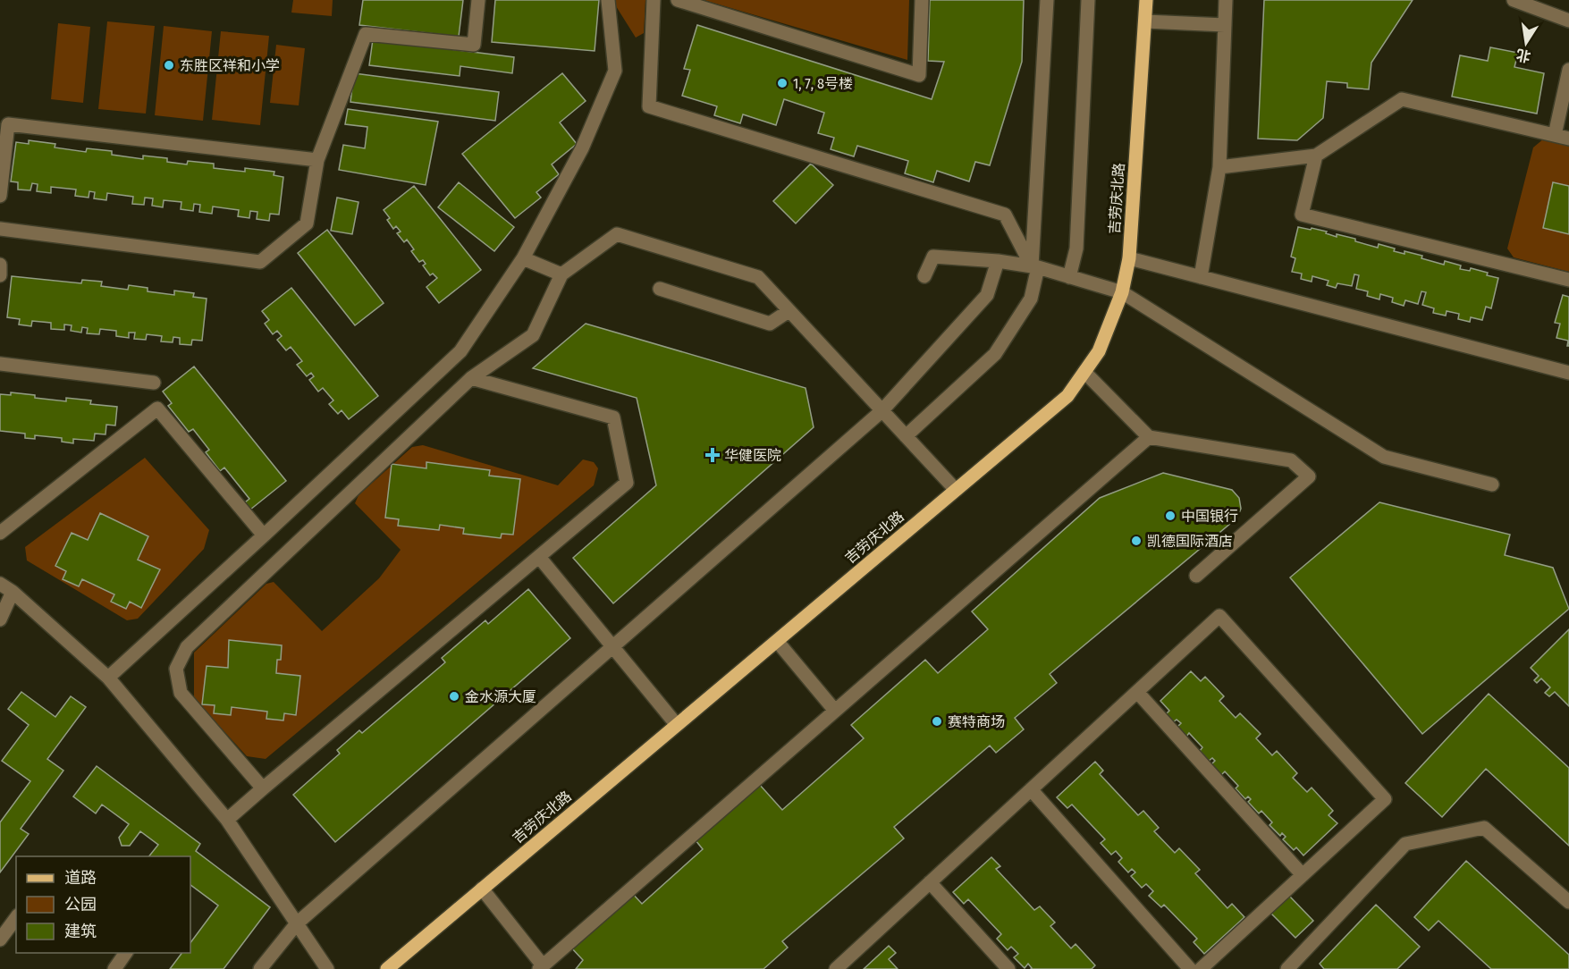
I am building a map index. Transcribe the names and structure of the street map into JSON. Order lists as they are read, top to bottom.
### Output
{
  "streets": {
    "main road": ["吉劳庆北路"]
  },
  "places": {
    "other": [
      "东胜区祥和小学",
      "1, 7, 8号楼",
      "中国银行",
      "凯德国际酒店",
      "金水源大厦",
      "赛特商场"
    ],
    "health": ["华健医院"]
  },
  "legend": ["道路", "公园", "建筑"],
  "north": "bottom"
}
